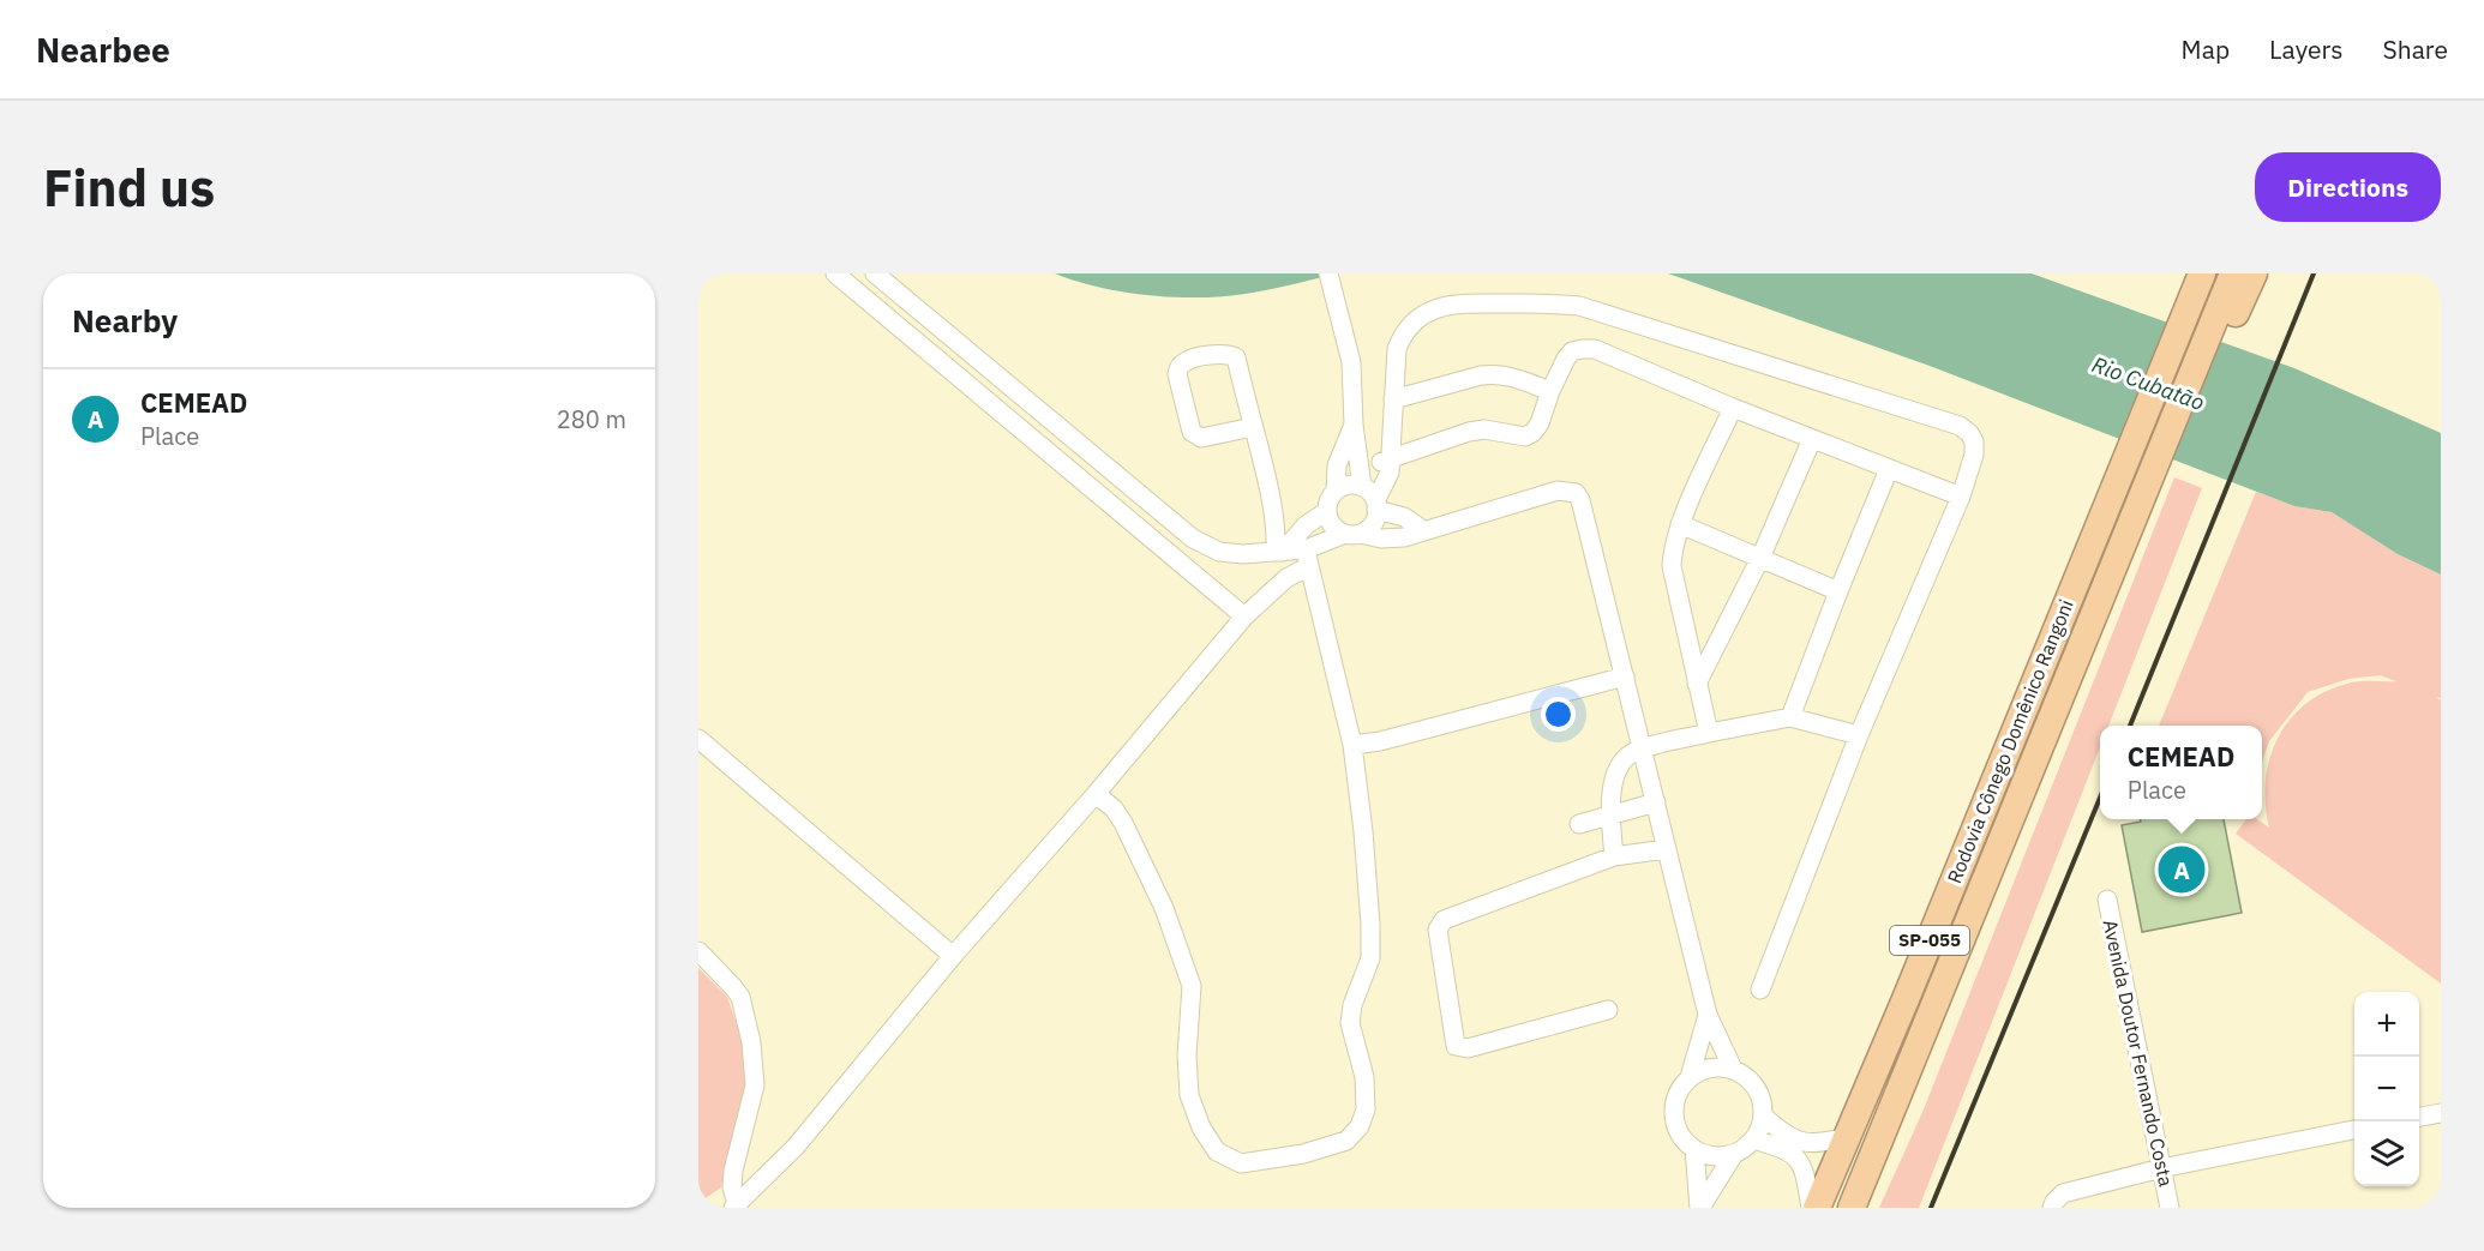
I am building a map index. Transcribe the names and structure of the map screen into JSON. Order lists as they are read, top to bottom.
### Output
{
  "streets": {
    "highway": ["Rodovia Cônego Domênico Rangoni", "SP-055"],
    "street": ["Avenida Doutor Fernando Costa"]
  },
  "water": ["Rio Cubatão"],
  "page": {
    "header": "Nearbee",
    "nav": ["Map", "Layers", "Share"],
    "buttons": "Directions",
    "title": "Find us",
    "heading": "Nearby",
    "list": [
      {
        "mark": "A",
        "name": "CEMEAD",
        "note": "Place",
        "value": "280 m"
      }
    ],
    "popup": ["CEMEAD", "Place"],
    "pins": "A",
    "map_buttons": ["+", "−"]
  }
}
